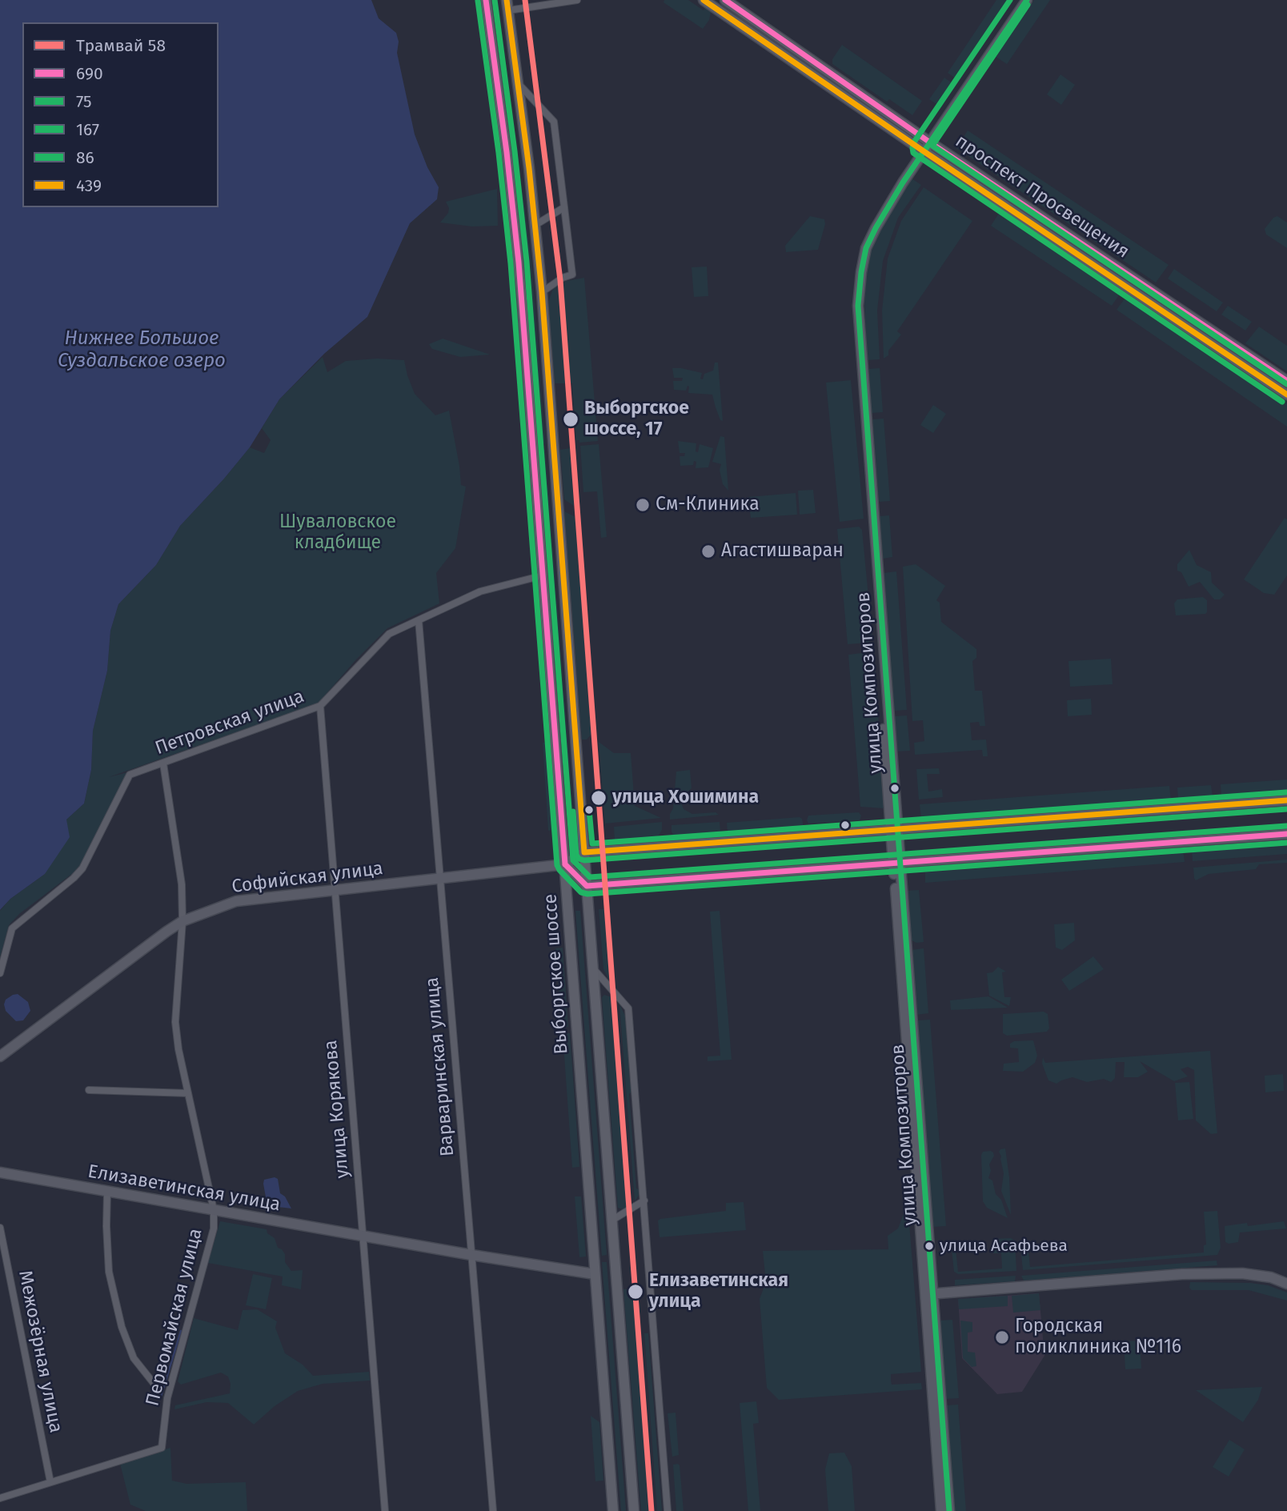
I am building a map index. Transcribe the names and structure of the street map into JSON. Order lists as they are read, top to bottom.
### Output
{
  "streets": {
    "main road": ["Выборгское шоссе"],
    "street": [
      "проспект Просвещения",
      "улица Композиторов",
      "Петровская улица",
      "Софийская улица",
      "Варваринская улица",
      "улица Корякова",
      "Елизаветинская улица",
      "Первомайская улица",
      "Межозёрная улица"
    ]
  },
  "crossings": [
    ["проспект Просвещения", "улица Композиторов"],
    ["Петровская улица", "Выборгское шоссе"],
    ["Петровская улица", "Варваринская улица"],
    ["Петровская улица", "улица Корякова"],
    ["Петровская улица", "Первомайская улица"],
    ["Софийская улица", "Выборгское шоссе"],
    ["Софийская улица", "Варваринская улица"],
    ["Софийская улица", "улица Корякова"],
    ["Софийская улица", "Первомайская улица"],
    ["Выборгское шоссе", "Елизаветинская улица"],
    ["Варваринская улица", "Елизаветинская улица"],
    ["улица Корякова", "Елизаветинская улица"],
    ["Елизаветинская улица", "Первомайская улица"],
    ["Первомайская улица", "Межозёрная улица"]
  ],
  "water": ["Нижнее Большое Суздальское озеро"],
  "parks": ["Шуваловское кладбище"],
  "places": [
    "Выборгское шоссе, 17",
    "См-Клиника",
    "Агастишваран",
    "улица Хошимина",
    "улица Асафьева",
    "Елизаветинская улица",
    "Городская поликлиника №116"
  ],
  "lines": [
    "tram line 58",
    "transit line 690",
    "transit line 75",
    "transit line 167",
    "transit line 86",
    "transit line 439"
  ],
  "legend": [
    "Трамвай 58",
    "690",
    "75",
    "167",
    "86",
    "439"
  ]
}
